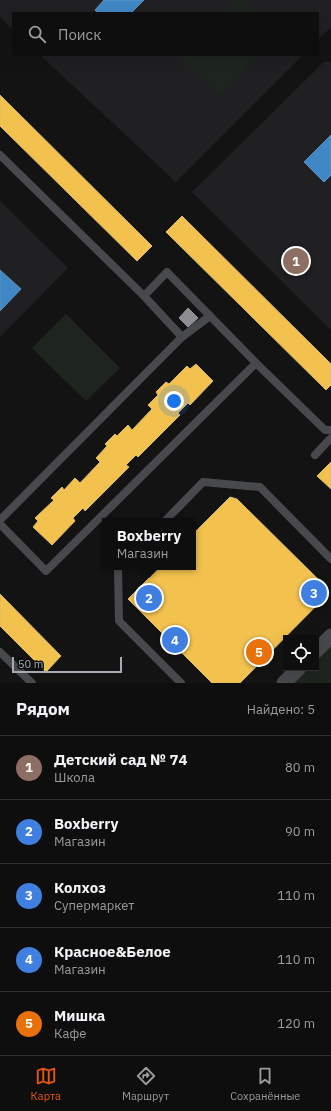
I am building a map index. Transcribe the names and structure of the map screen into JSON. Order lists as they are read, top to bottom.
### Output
{
  "scale_bar": "50 m",
  "page": {
    "search": "Поиск",
    "pins": [
      "1",
      "3",
      "2",
      "4",
      "5"
    ],
    "popup": ["Boxberry", "Магазин"],
    "scale": "50 m",
    "heading": ["Рядом", "Найдено: 5"],
    "list": [
      {
        "mark": "1",
        "name": "Детский сад № 74",
        "note": "Школа",
        "value": "80 m"
      },
      {
        "mark": "2",
        "name": "Boxberry",
        "note": "Магазин",
        "value": "90 m"
      },
      {
        "mark": "3",
        "name": "Колхоз",
        "note": "Супермаркет",
        "value": "110 m"
      },
      {
        "mark": "4",
        "name": "Красное&Белое",
        "note": "Магазин",
        "value": "110 m"
      },
      {
        "mark": "5",
        "name": "Мишка",
        "note": "Кафе",
        "value": "120 m"
      }
    ],
    "nav": ["Карта", "Маршрут", "Сохранённые"]
  }
}
